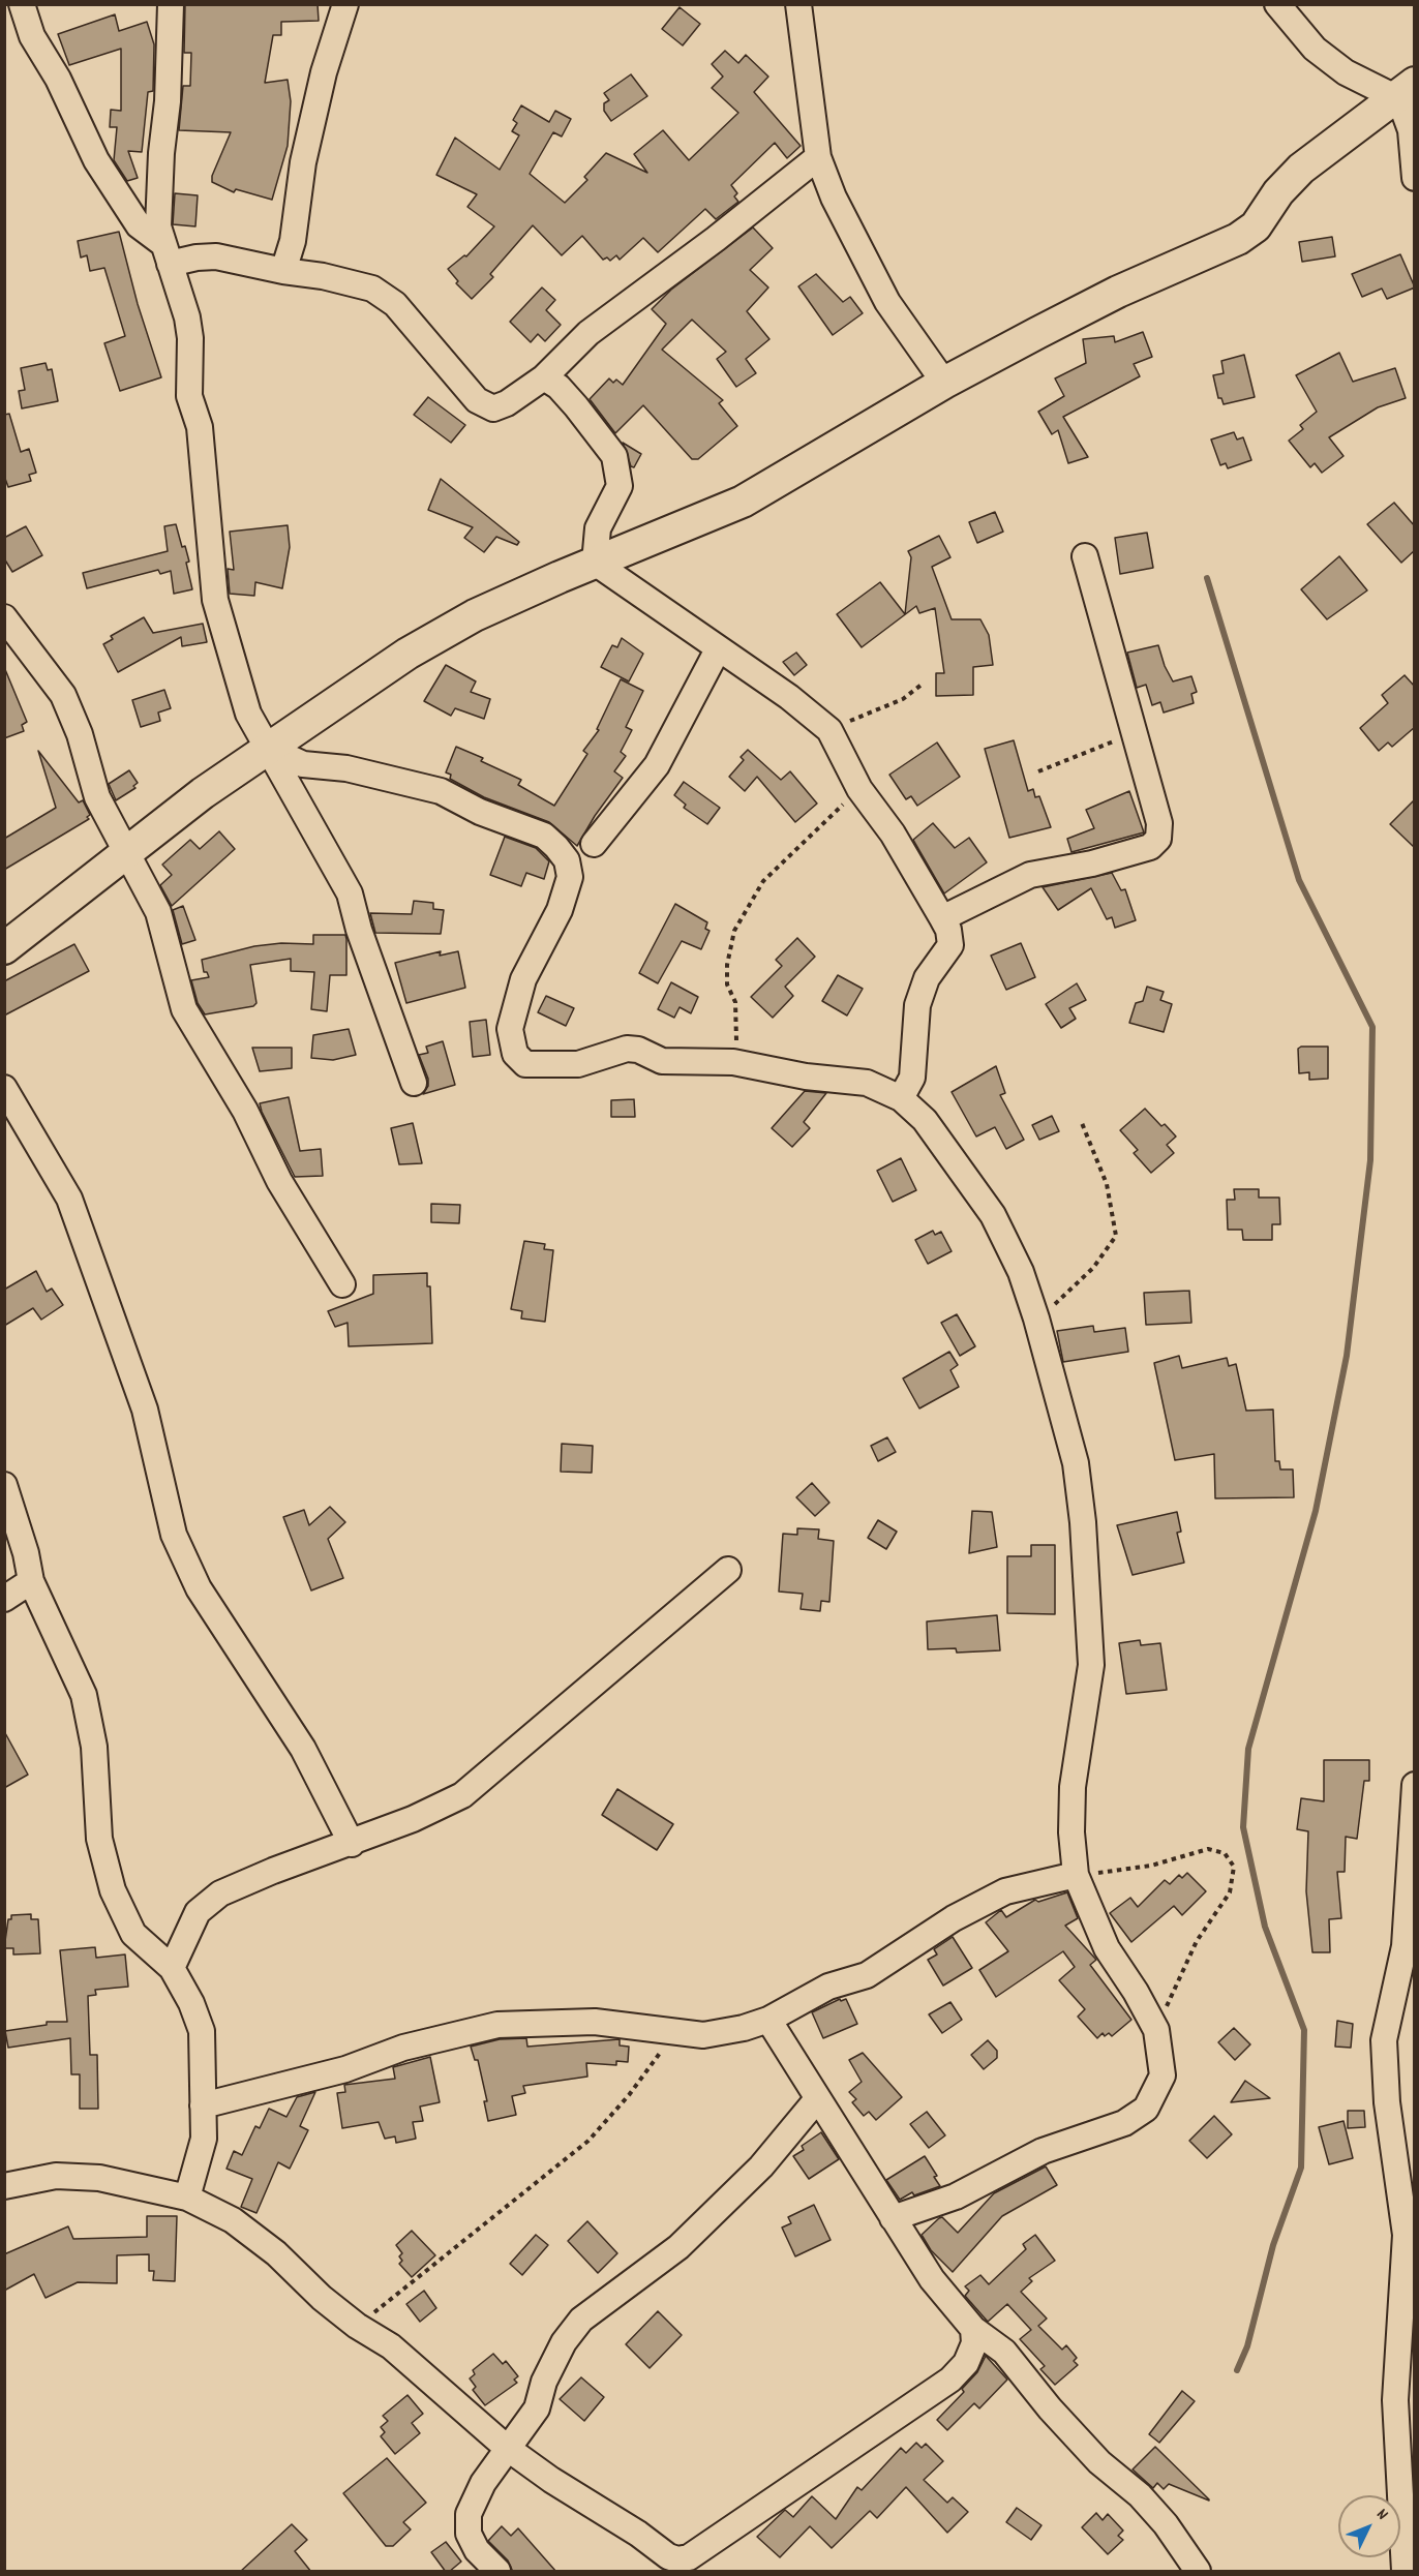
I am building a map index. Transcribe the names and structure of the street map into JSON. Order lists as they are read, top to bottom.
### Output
{
  "north": "top right"
}
